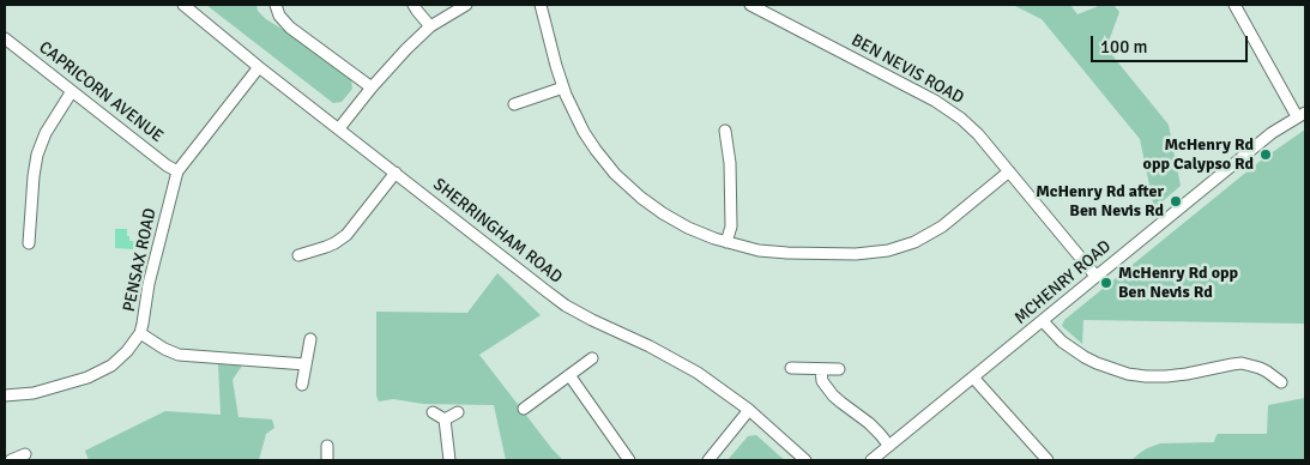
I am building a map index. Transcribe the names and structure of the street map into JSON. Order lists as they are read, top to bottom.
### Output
{
  "streets": {
    "street": [
      "BEN NEVIS ROAD",
      "CAPRICORN AVENUE",
      "SHERRINGHAM ROAD",
      "PENSAX ROAD",
      "MCHENRY ROAD"
    ]
  },
  "crossings": [
    ["BEN NEVIS ROAD", "MCHENRY ROAD"],
    ["CAPRICORN AVENUE", "PENSAX ROAD"],
    ["SHERRINGHAM ROAD", "PENSAX ROAD"]
  ],
  "places": ["McHenry Rd opp Calypso Rd", "McHenry Rd after Ben Nevis Rd", "McHenry Rd opp Ben Nevis Rd"],
  "scale_bar": "100 m"
}
